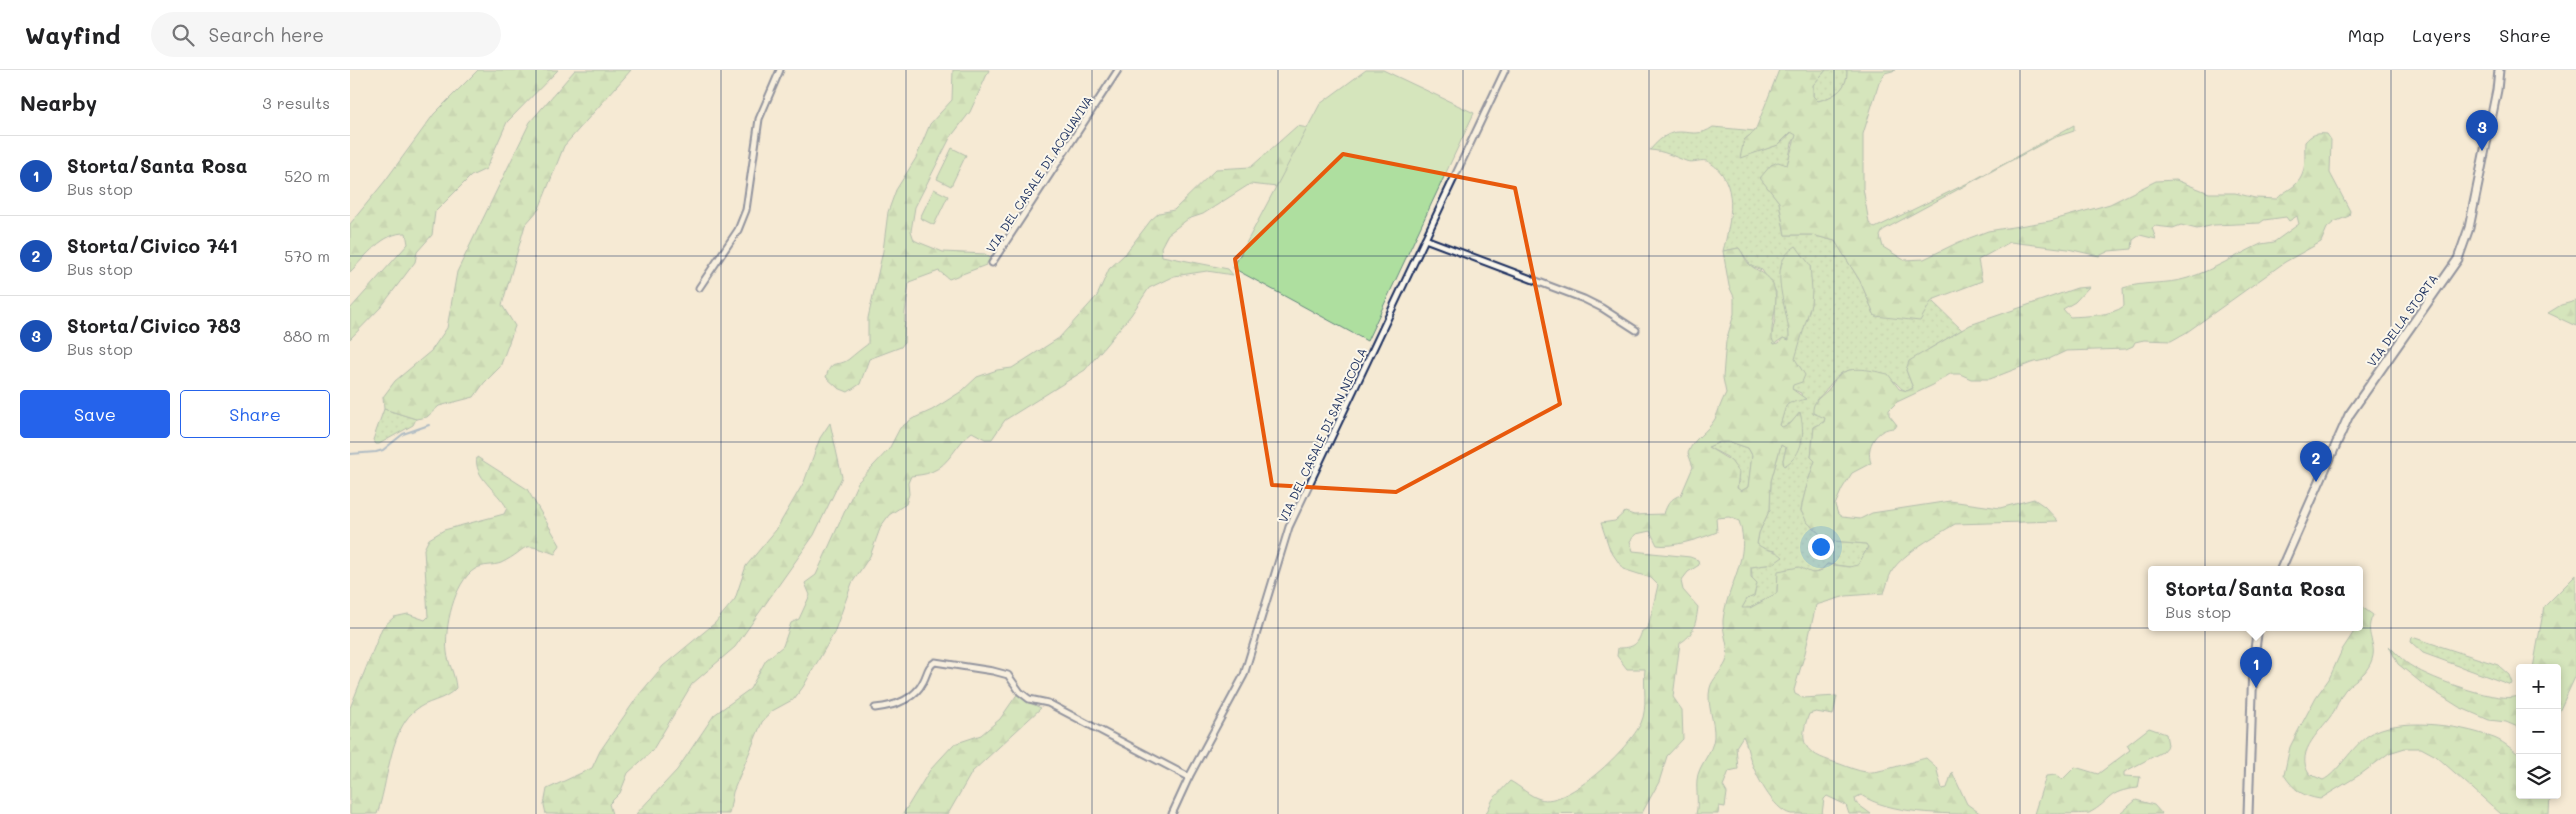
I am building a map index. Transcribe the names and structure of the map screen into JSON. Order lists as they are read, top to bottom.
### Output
{
  "streets": {
    "main road": ["VIA DELLA STORTA"],
    "street": ["VIA DEL CASALE DI ACQUAVIVA", "VIA DEL CASALE DI SAN NICOLA"]
  },
  "page": {
    "header": "Wayfind",
    "search": "Search here",
    "nav": ["Map", "Layers", "Share"],
    "heading": ["Nearby", "3 results"],
    "pins": ["3", "2", "1"],
    "list": [
      {
        "mark": "1",
        "name": "Storta/Santa Rosa",
        "note": "Bus stop",
        "value": "520 m"
      },
      {
        "mark": "2",
        "name": "Storta/Civico 741",
        "note": "Bus stop",
        "value": "570 m"
      },
      {
        "mark": "3",
        "name": "Storta/Civico 783",
        "note": "Bus stop",
        "value": "880 m"
      }
    ],
    "buttons": ["Save", "Share"],
    "popup": ["Storta/Santa Rosa", "Bus stop"],
    "map_buttons": ["+", "−"]
  }
}
